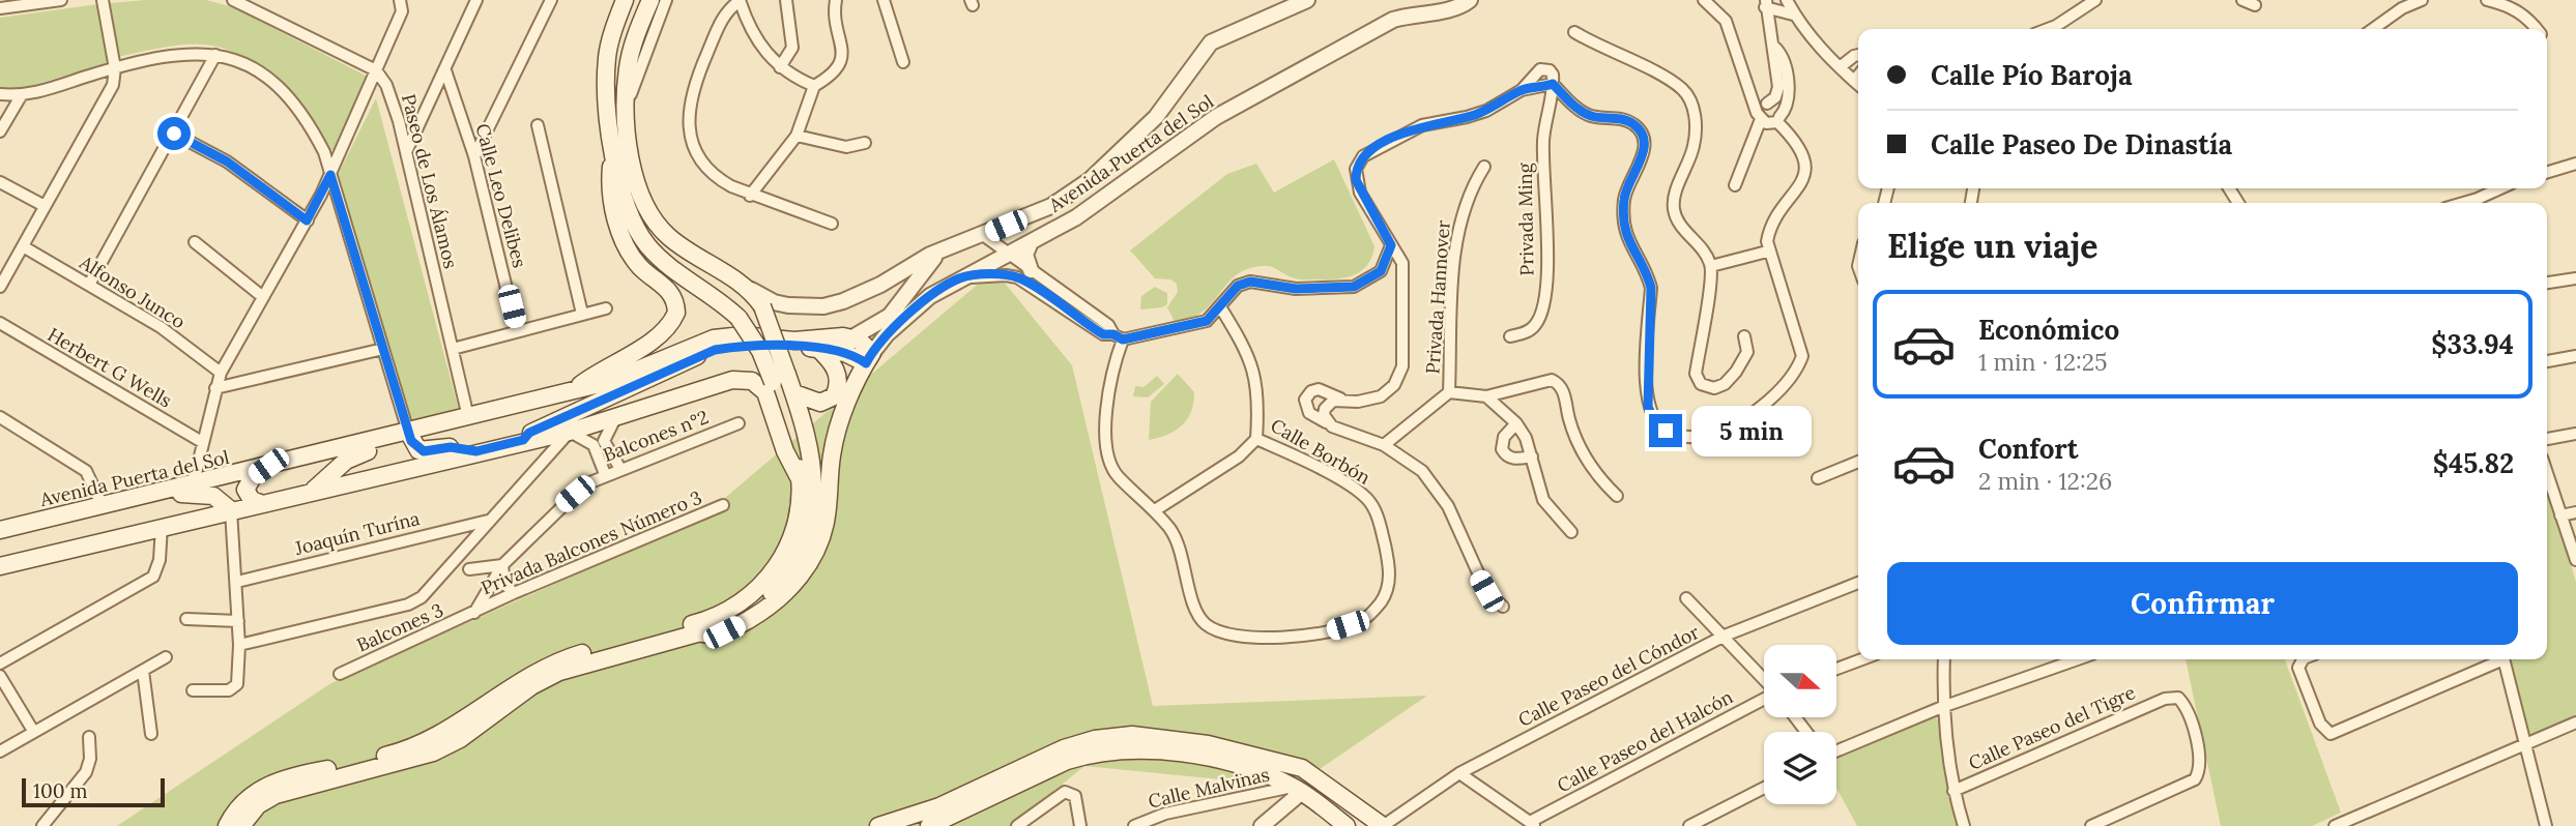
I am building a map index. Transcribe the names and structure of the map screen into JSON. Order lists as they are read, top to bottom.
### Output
{
  "streets": {
    "main road": ["Avenida Puerta del Sol"],
    "street": [
      "Paseo de Los Álamos",
      "Calle Leo Delibes",
      "Privada Ming",
      "Alfonso Junco",
      "Privada Hannover",
      "Herbert G Wells",
      "Balcones n°2",
      "Calle Borbón",
      "Joaquín Turína",
      "Privada Balcones Número 3",
      "Balcones 3",
      "Calle Paseo del Cóndor",
      "Calle Paseo del Tigre",
      "Calle Paseo del Halcón",
      "Calle Malvinas"
    ]
  },
  "crossings": [
    ["Balcones n°2", "Privada Balcones Número 3"],
    ["Balcones n°2", "Balcones 3"],
    ["Privada Balcones Número 3", "Balcones 3"]
  ],
  "scale_bar": "100 m",
  "north": "right",
  "page": {
    "banner": ["Calle Pío Baroja", "Calle Paseo De Dinastía"],
    "heading": "Elige un viaje",
    "list": [
      {
        "name": "Económico",
        "note": "1 min · 12:25",
        "value": "$33.94"
      },
      {
        "name": "Confort",
        "note": "2 min · 12:26",
        "value": "$45.82"
      }
    ],
    "bubble": "5 min",
    "buttons": "Confirmar",
    "scale": "100 m"
  }
}
